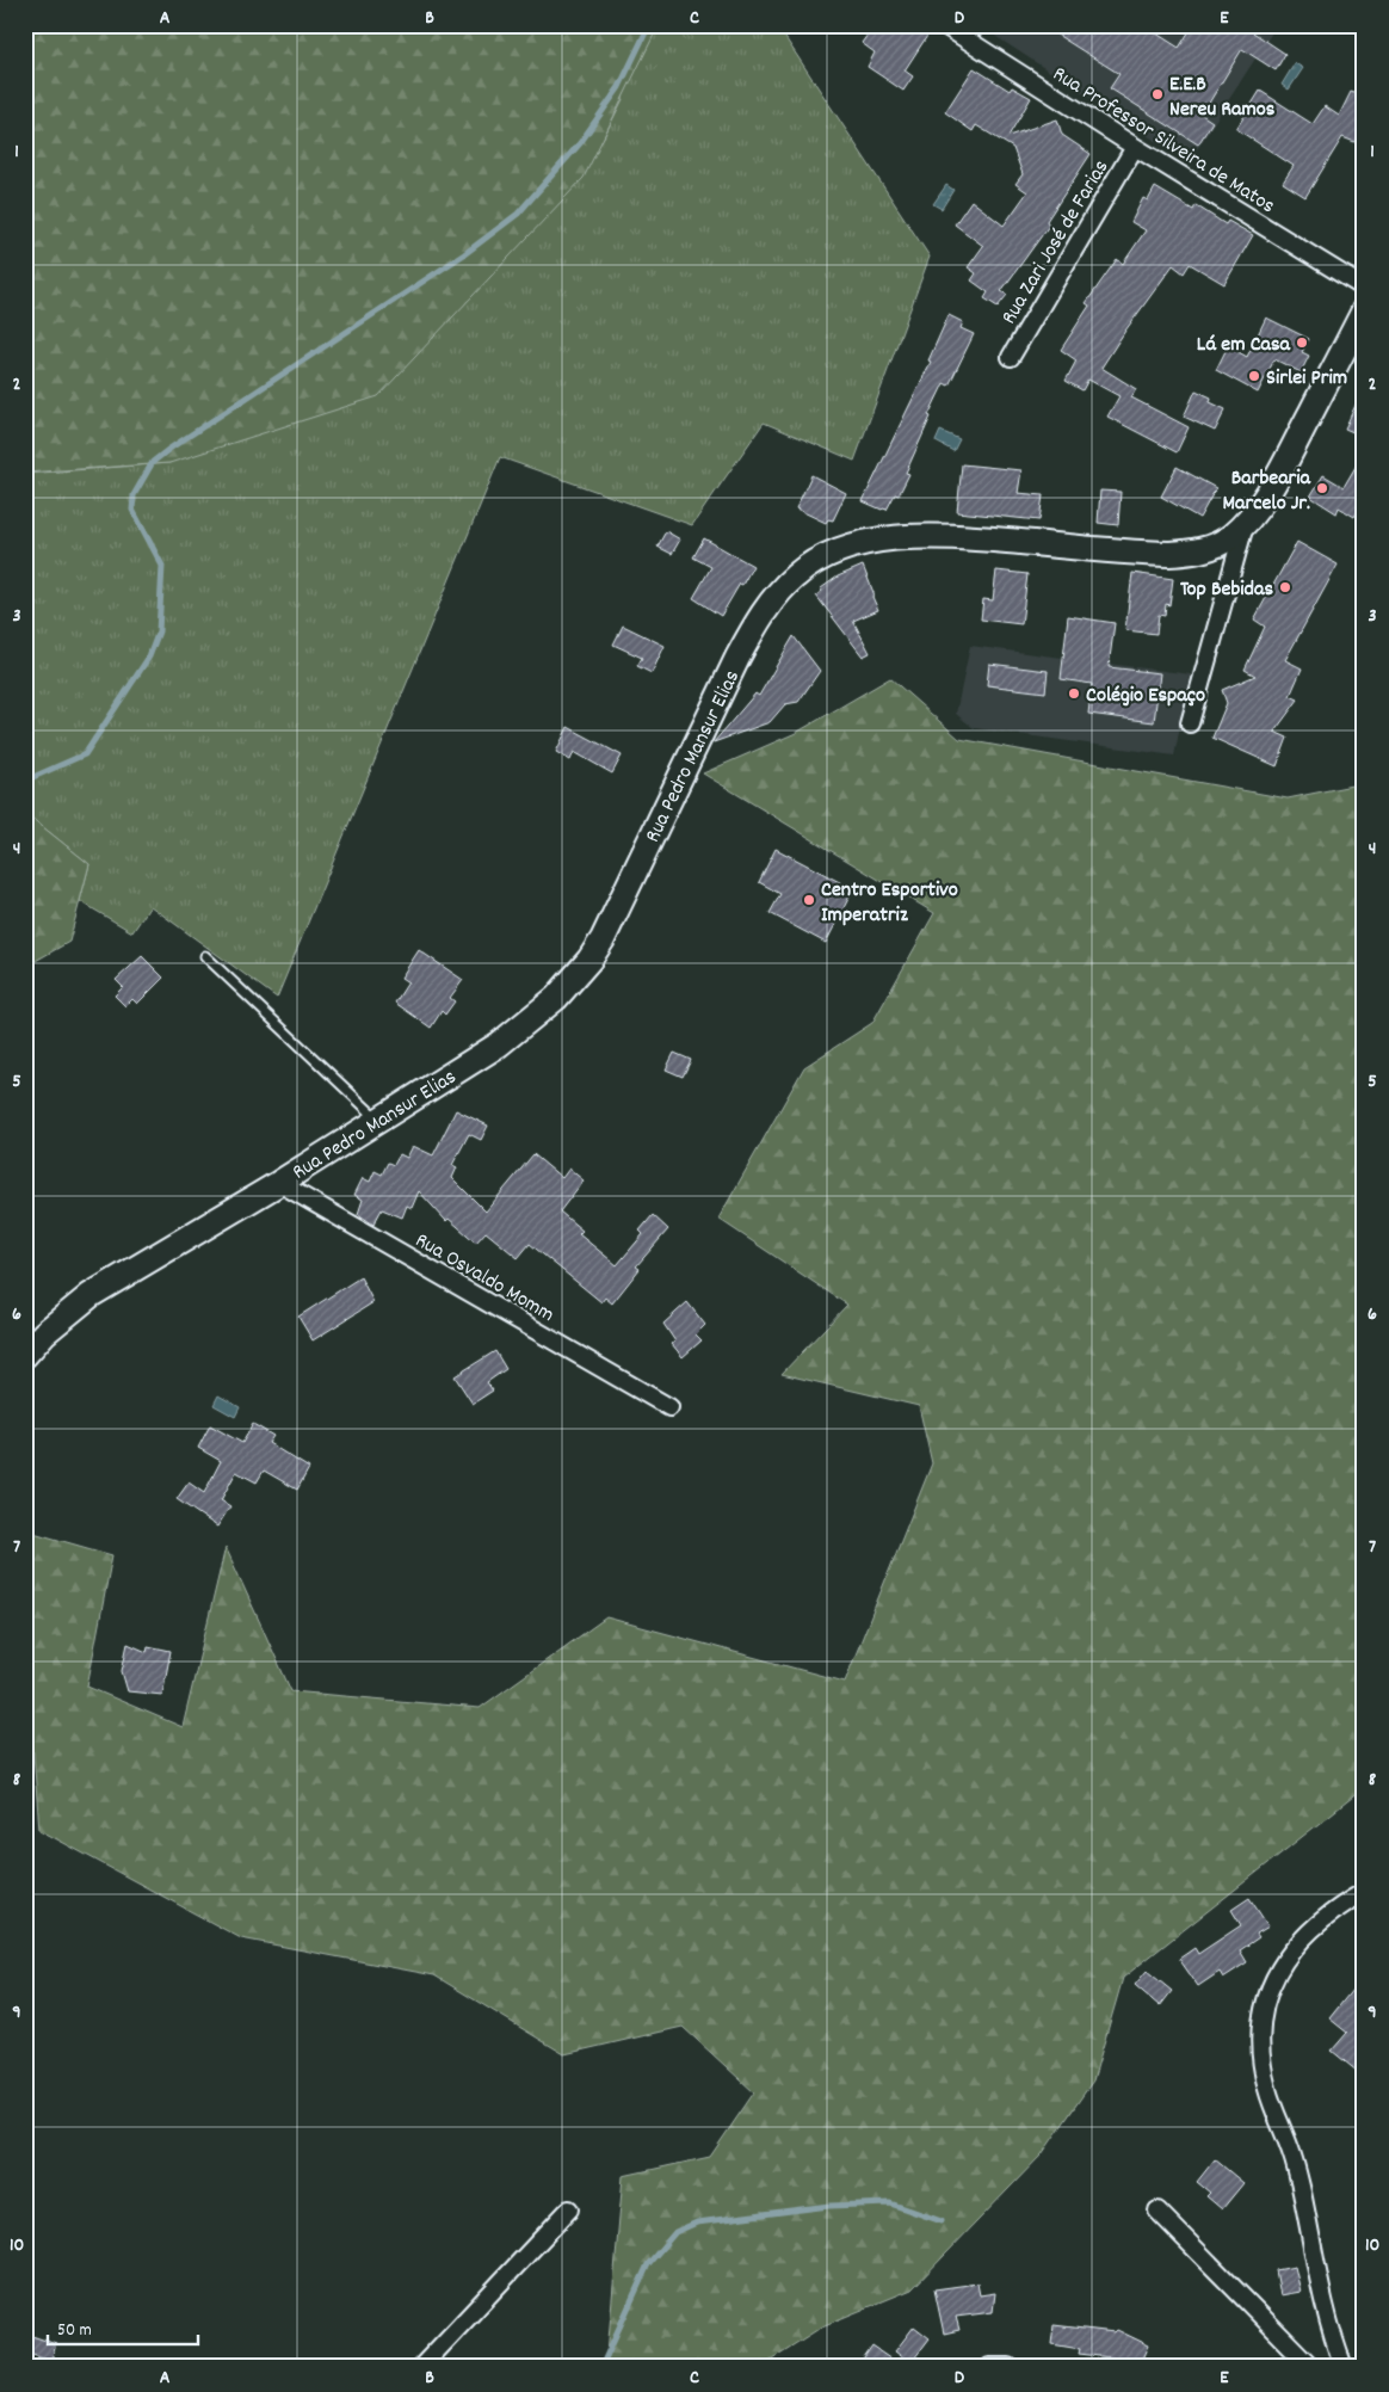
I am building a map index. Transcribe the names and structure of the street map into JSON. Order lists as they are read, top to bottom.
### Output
{
  "streets": {
    "main road": ["Rua Pedro Mansur Elias"],
    "street": ["Rua Professor Silveira de Matos", "Rua Zari José de Farias", "Rua Osvaldo Momm"]
  },
  "crossings": [
    ["Rua Professor Silveira de Matos", "Rua Zari José de Farias"],
    ["Rua Pedro Mansur Elias", "Rua Osvaldo Momm"]
  ],
  "places": [
    "E.E.B Nereu Ramos",
    "Lá em Casa",
    "Sirlei Prim",
    "Barbearia Marcelo Jr.",
    "Top Bebidas",
    "Colégio Espaço",
    "Centro Esportivo Imperatriz"
  ],
  "scale_bar": "50 m",
  "grid": {
    "columns": [
      "A",
      "B",
      "C",
      "D",
      "E"
    ],
    "rows": [
      "1",
      "2",
      "3",
      "4",
      "5",
      "6",
      "7",
      "8",
      "9",
      "10"
    ]
  }
}
